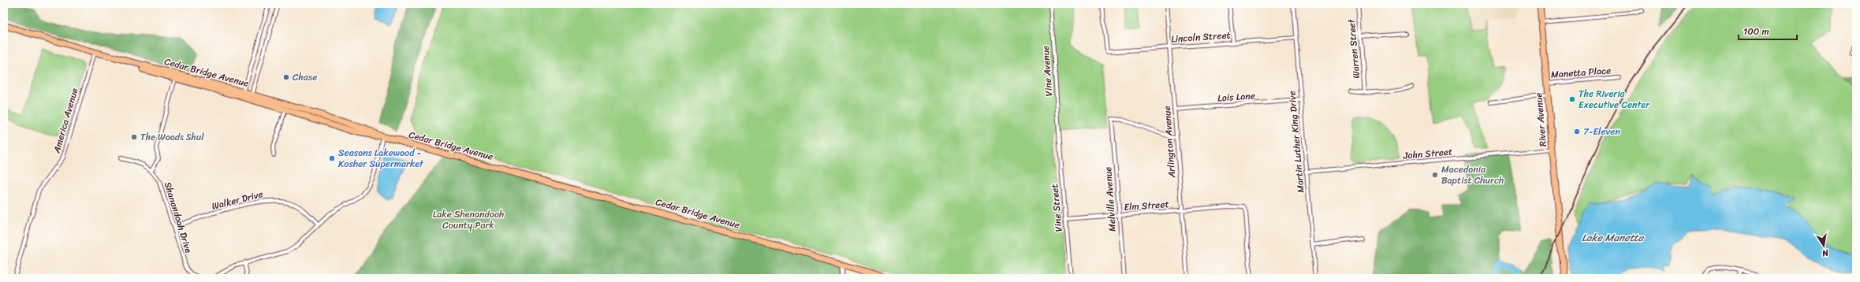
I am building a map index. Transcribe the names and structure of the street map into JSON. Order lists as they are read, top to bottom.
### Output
{
  "streets": {
    "main road": ["Cedar Bridge Avenue", "River Avenue"],
    "street": [
      "Lincoln Street",
      "Warren Street",
      "Vine Avenue",
      "Manetta Place",
      "Lois Lane",
      "America Avenue",
      "Arlington Avenue",
      "Martin Luther King Drive",
      "John Street",
      "Melville Avenue",
      "Walker Drive",
      "Elm Street",
      "Vine Street",
      "Shanandoah Drive"
    ]
  },
  "crossings": [
    ["Lincoln Street", "Arlington Avenue"],
    ["Lincoln Street", "Martin Luther King Drive"],
    ["Vine Avenue", "Vine Street"],
    ["Cedar Bridge Avenue", "America Avenue"],
    ["Manetta Place", "River Avenue"],
    ["Lois Lane", "Arlington Avenue"],
    ["Lois Lane", "Martin Luther King Drive"],
    ["River Avenue", "John Street"],
    ["Arlington Avenue", "Melville Avenue"],
    ["Arlington Avenue", "Elm Street"],
    ["Martin Luther King Drive", "John Street"],
    ["Melville Avenue", "Elm Street"],
    ["Walker Drive", "Shanandoah Drive"],
    ["Elm Street", "Vine Street"]
  ],
  "water": ["Lake Manetta"],
  "parks": ["Lake Shenandoah County Park"],
  "places": [
    "Chase",
    "The Riveria Executive Center",
    "7-Eleven",
    "The Woods Shul",
    "Seasons Lakewood - Kosher Supermarket",
    "Macedonia Baptist Church"
  ],
  "scale_bar": "100 m",
  "north": "bottom"
}
